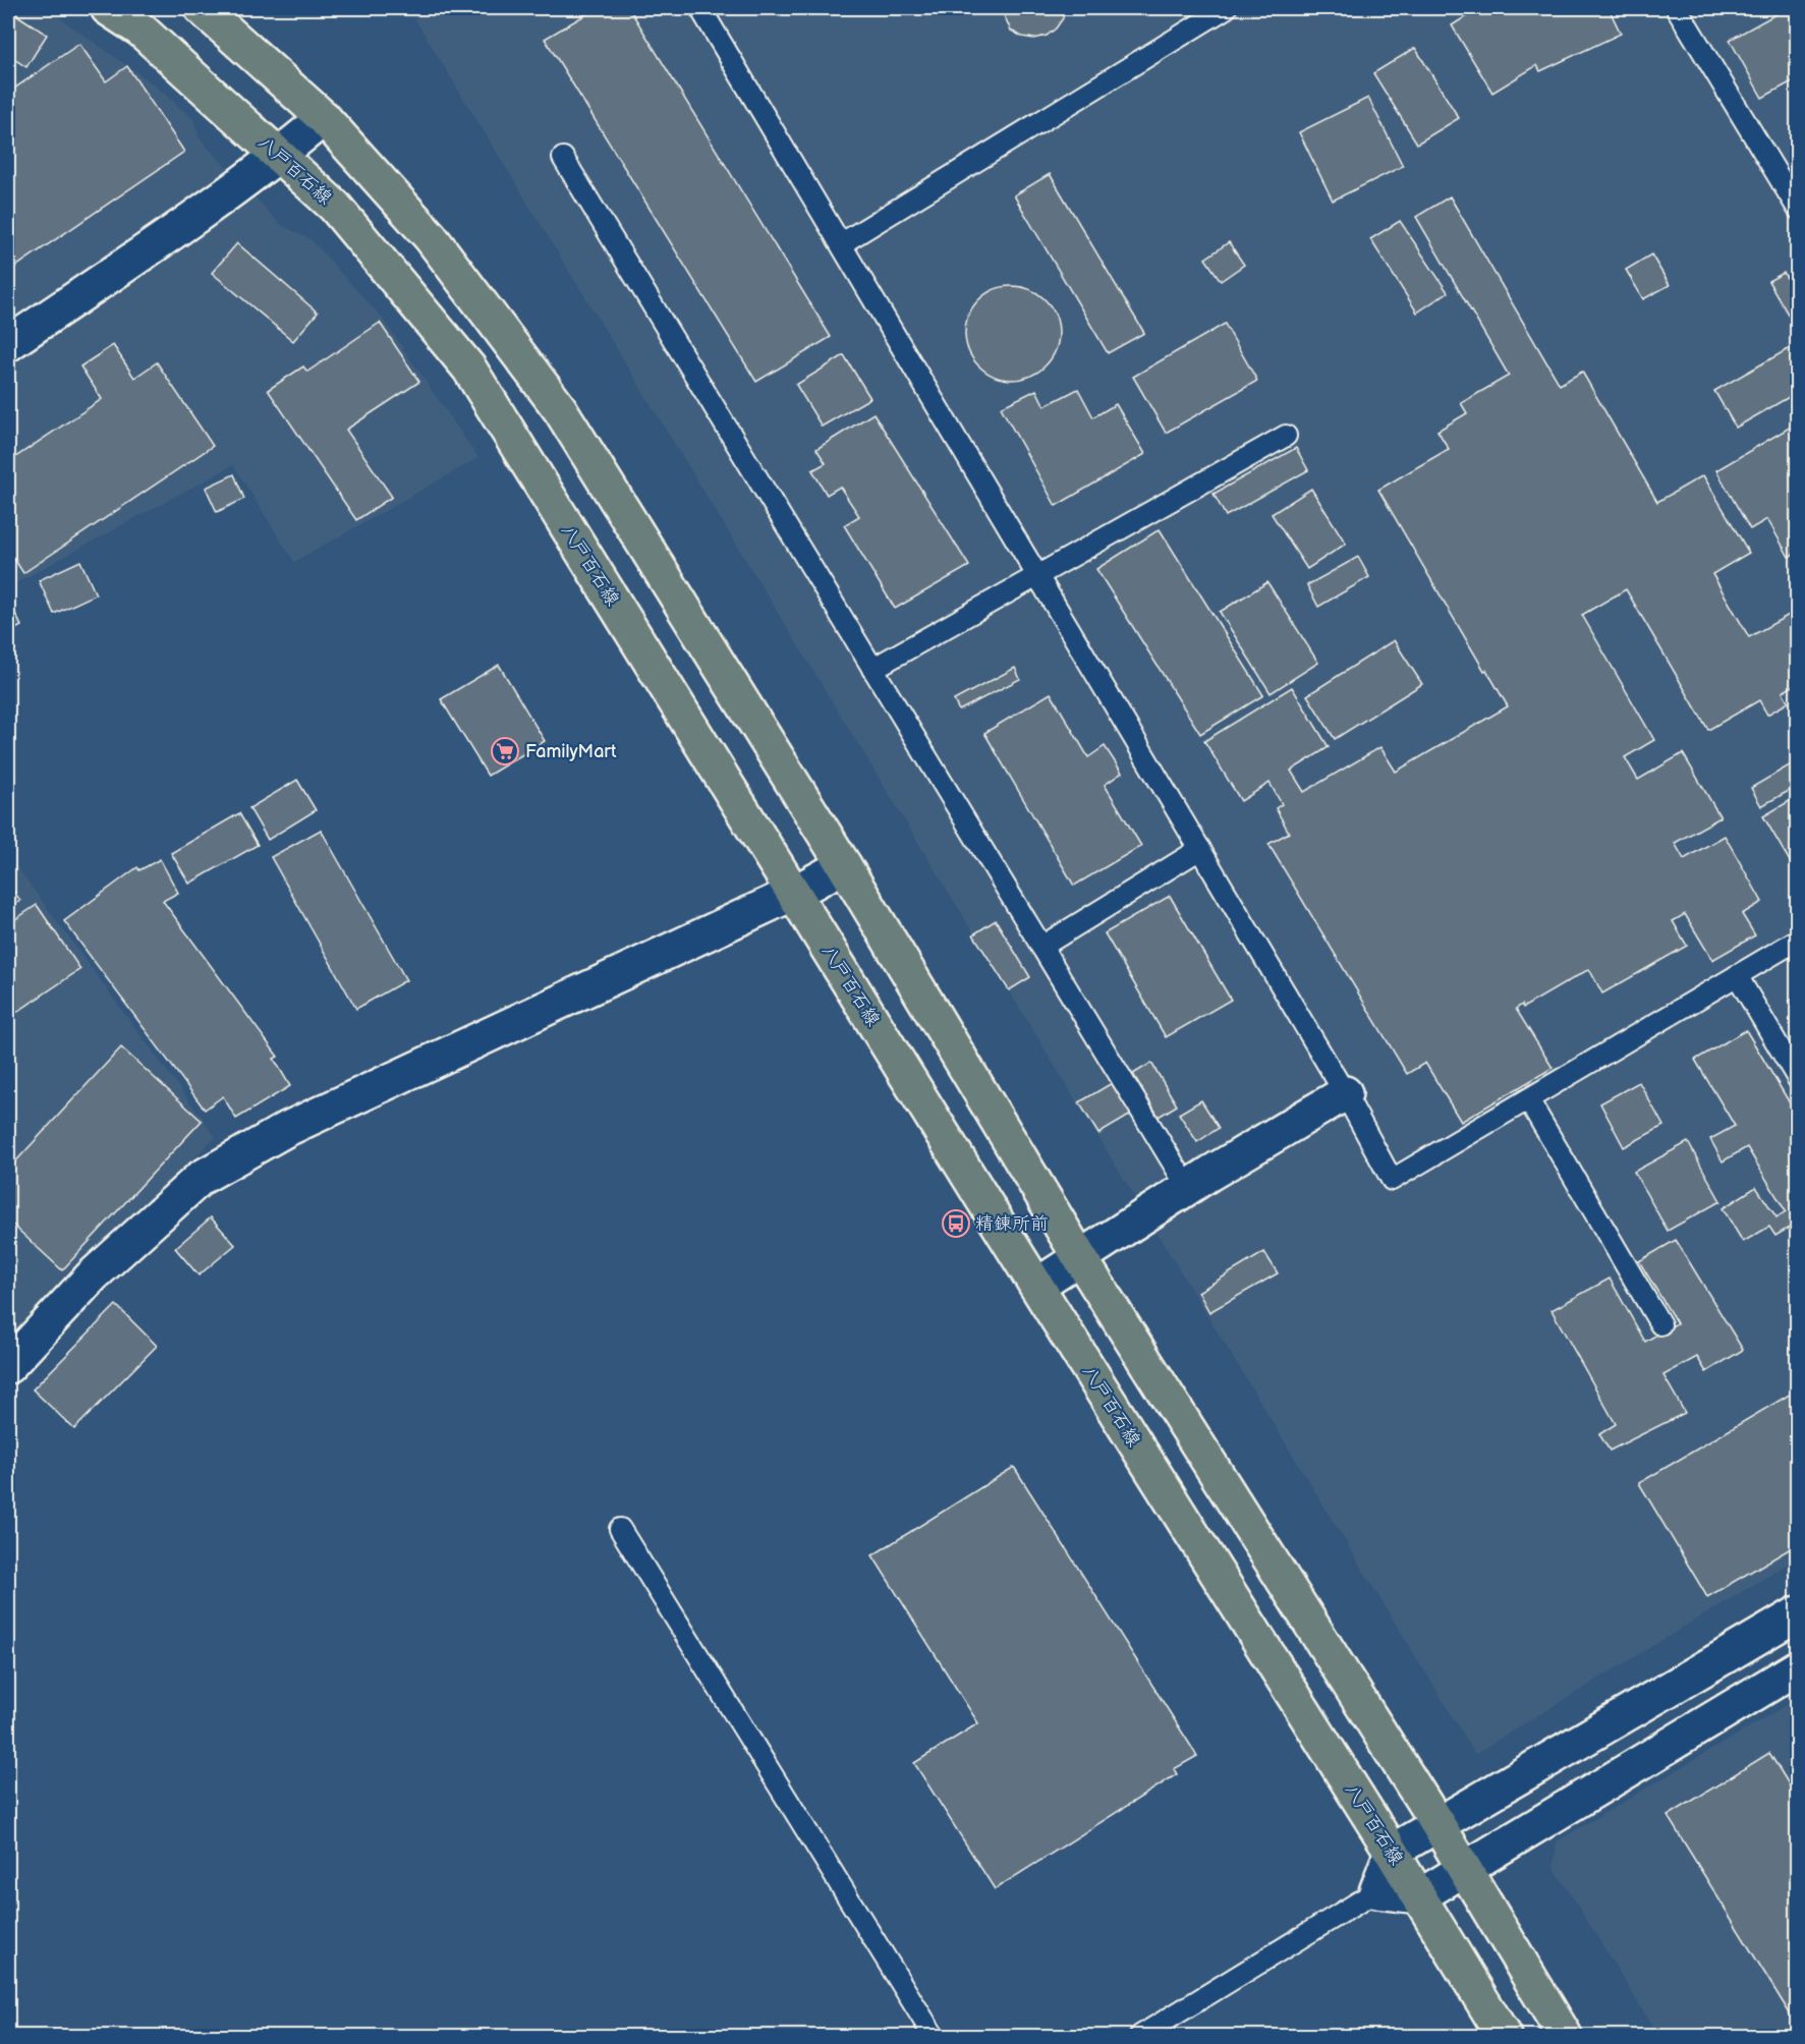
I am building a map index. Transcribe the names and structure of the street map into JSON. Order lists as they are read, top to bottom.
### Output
{
  "streets": {
    "main road": ["八戸百石線"]
  },
  "places": {
    "supermarket": ["FamilyMart"],
    "bus stop": ["精錬所前"]
  }
}
